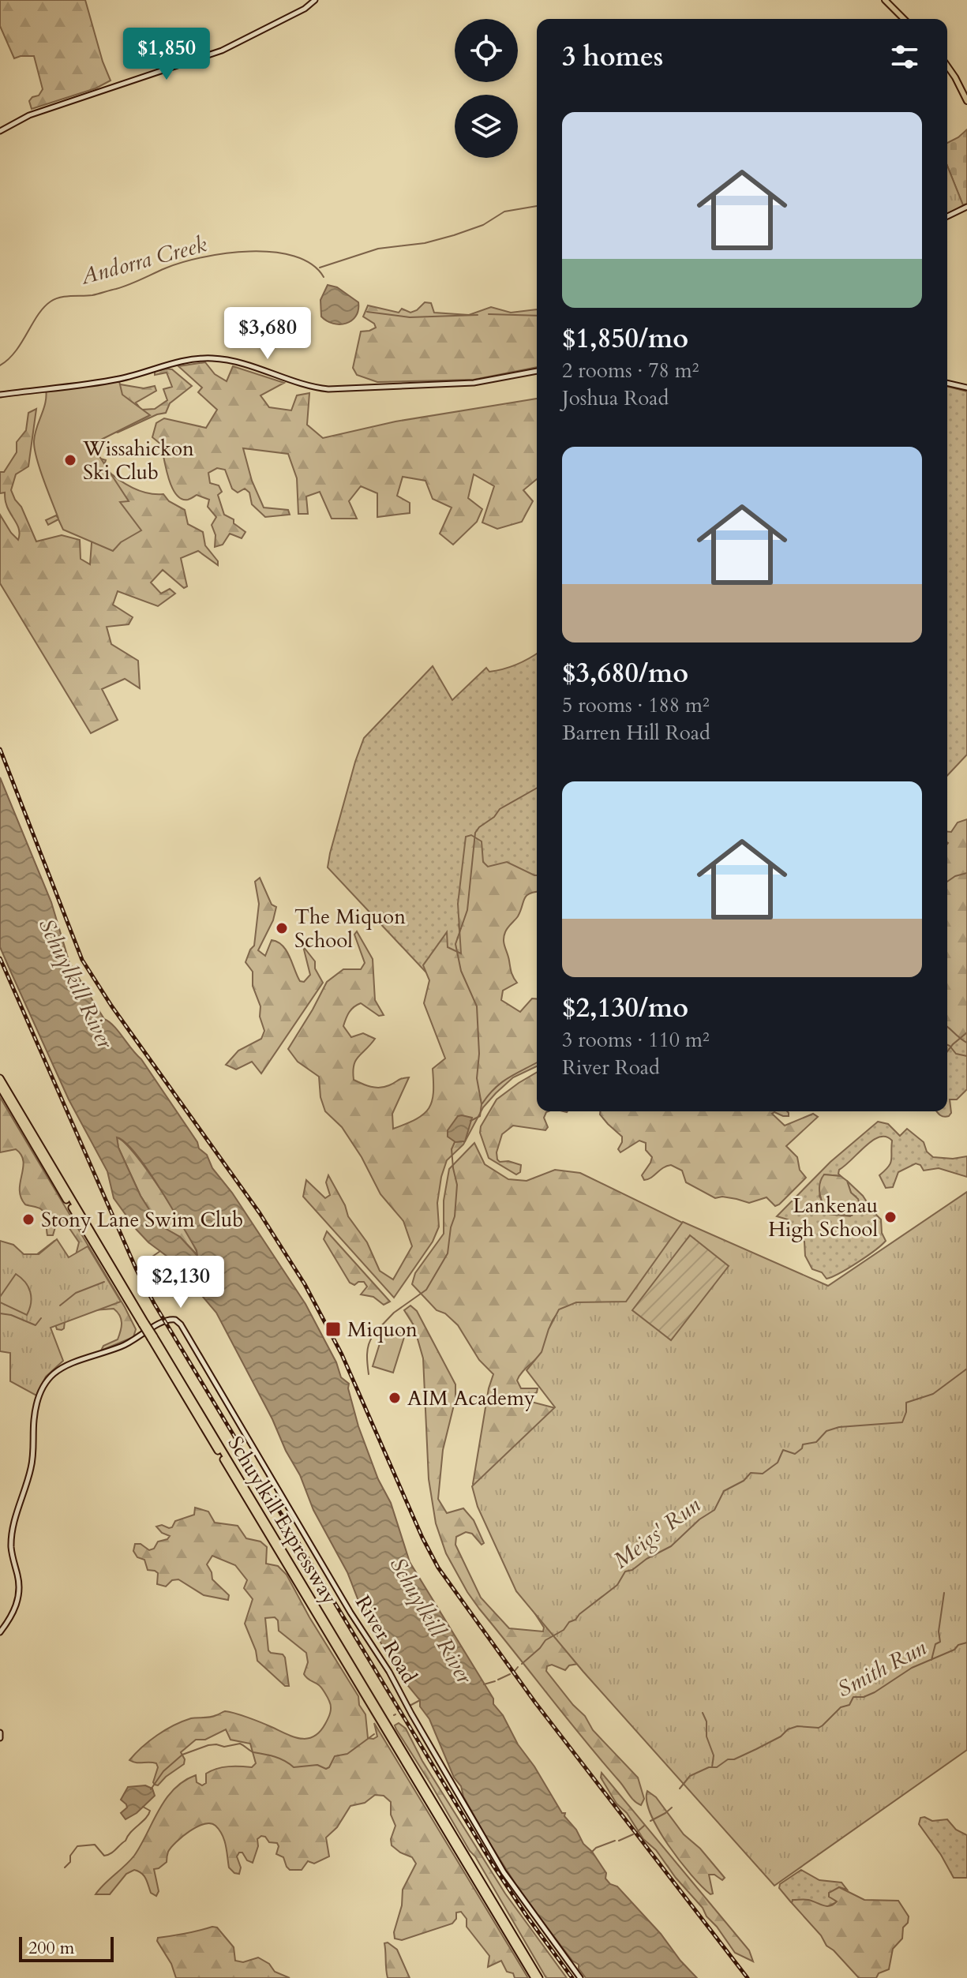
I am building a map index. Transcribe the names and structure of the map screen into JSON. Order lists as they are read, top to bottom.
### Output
{
  "streets": {
    "highway": ["Schuylkill Expressway"],
    "street": ["River Road"]
  },
  "water": [
    "Andorra Creek",
    "Schuylkill River",
    "Meigs' Run",
    "Smith Run"
  ],
  "places": {
    "other": [
      "Wissahickon Ski Club",
      "The Miquon School",
      "Lankenau High School",
      "Stony Lane Swim Club",
      "AIM Academy"
    ],
    "transit": ["Miquon"]
  },
  "scale_bar": "200 m",
  "page": {
    "heading": "3 homes",
    "price": ["$1,850", "$3,680", "$2,130"],
    "list": [
      {
        "name": "$1,850/mo",
        "note": "2 rooms · 78 m² · Joshua Road"
      },
      {
        "name": "$3,680/mo",
        "note": "5 rooms · 188 m² · Barren Hill Road"
      },
      {
        "name": "$2,130/mo",
        "note": "3 rooms · 110 m² · River Road"
      }
    ],
    "scale": "200 m"
  }
}
